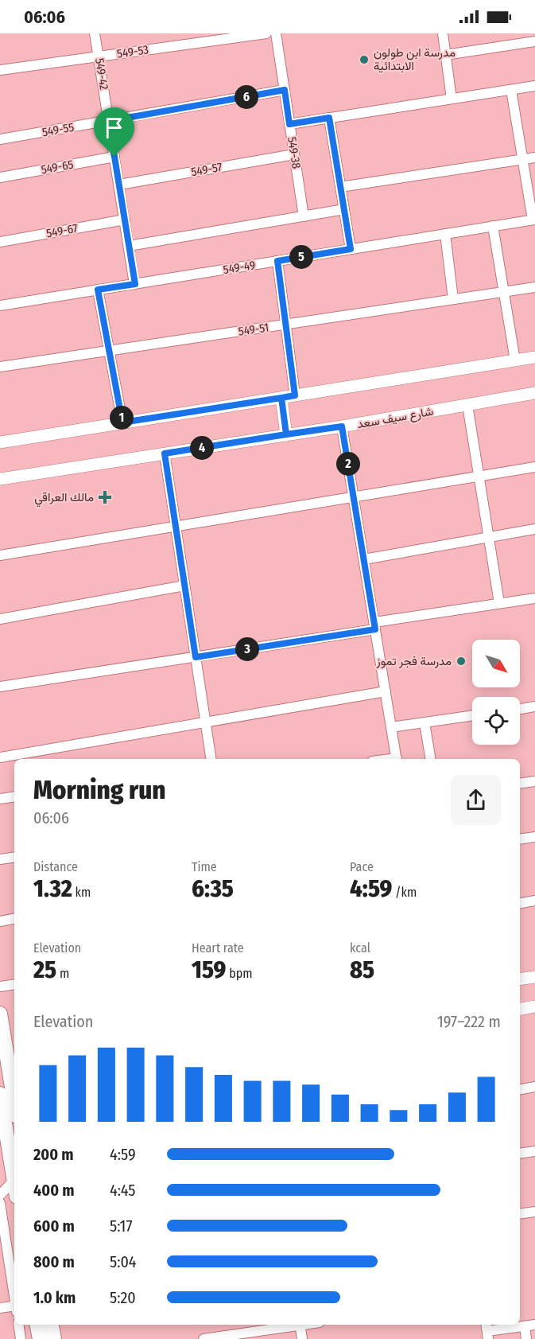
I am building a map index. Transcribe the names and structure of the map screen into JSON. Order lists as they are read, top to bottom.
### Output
{
  "streets": {
    "street": [
      "549-53",
      "549-42",
      "549-55",
      "549-38",
      "549-65",
      "549-57",
      "549-67",
      "549-49",
      "549-51",
      "شارع سيف سعد"
    ]
  },
  "crossings": [
    ["549-53", "549-42"],
    ["549-42", "549-55"],
    ["549-42", "549-65"],
    ["549-42", "549-57"],
    ["549-42", "549-67"],
    ["549-42", "549-49"],
    ["549-55", "549-38"],
    ["549-38", "549-57"]
  ],
  "places": {
    "other": ["مدرسة ابن طولون الابتدائية", "مدرسة فجر تموز"],
    "health": ["مالك العراقي"]
  },
  "north": "bottom right",
  "page": {
    "status": "06:06",
    "pins": [
      "6",
      "5",
      "1",
      "4",
      "2",
      "3"
    ],
    "heading": ["Morning run", "06:06"],
    "stats": [
      ["Distance", "1.32 km"],
      ["Time", "6:35"],
      ["Pace", "4:59 /km"],
      ["Elevation", "25 m"],
      ["Heart rate", "159 bpm"],
      ["kcal", "85"]
    ],
    "chart": ["Elevation", "197–222 m"],
    "list": [
      {
        "name": "200 m",
        "note": "4:59"
      },
      {
        "name": "400 m",
        "note": "4:45"
      },
      {
        "name": "600 m",
        "note": "5:17"
      },
      {
        "name": "800 m",
        "note": "5:04"
      },
      {
        "name": "1.0 km",
        "note": "5:20"
      }
    ]
  }
}
